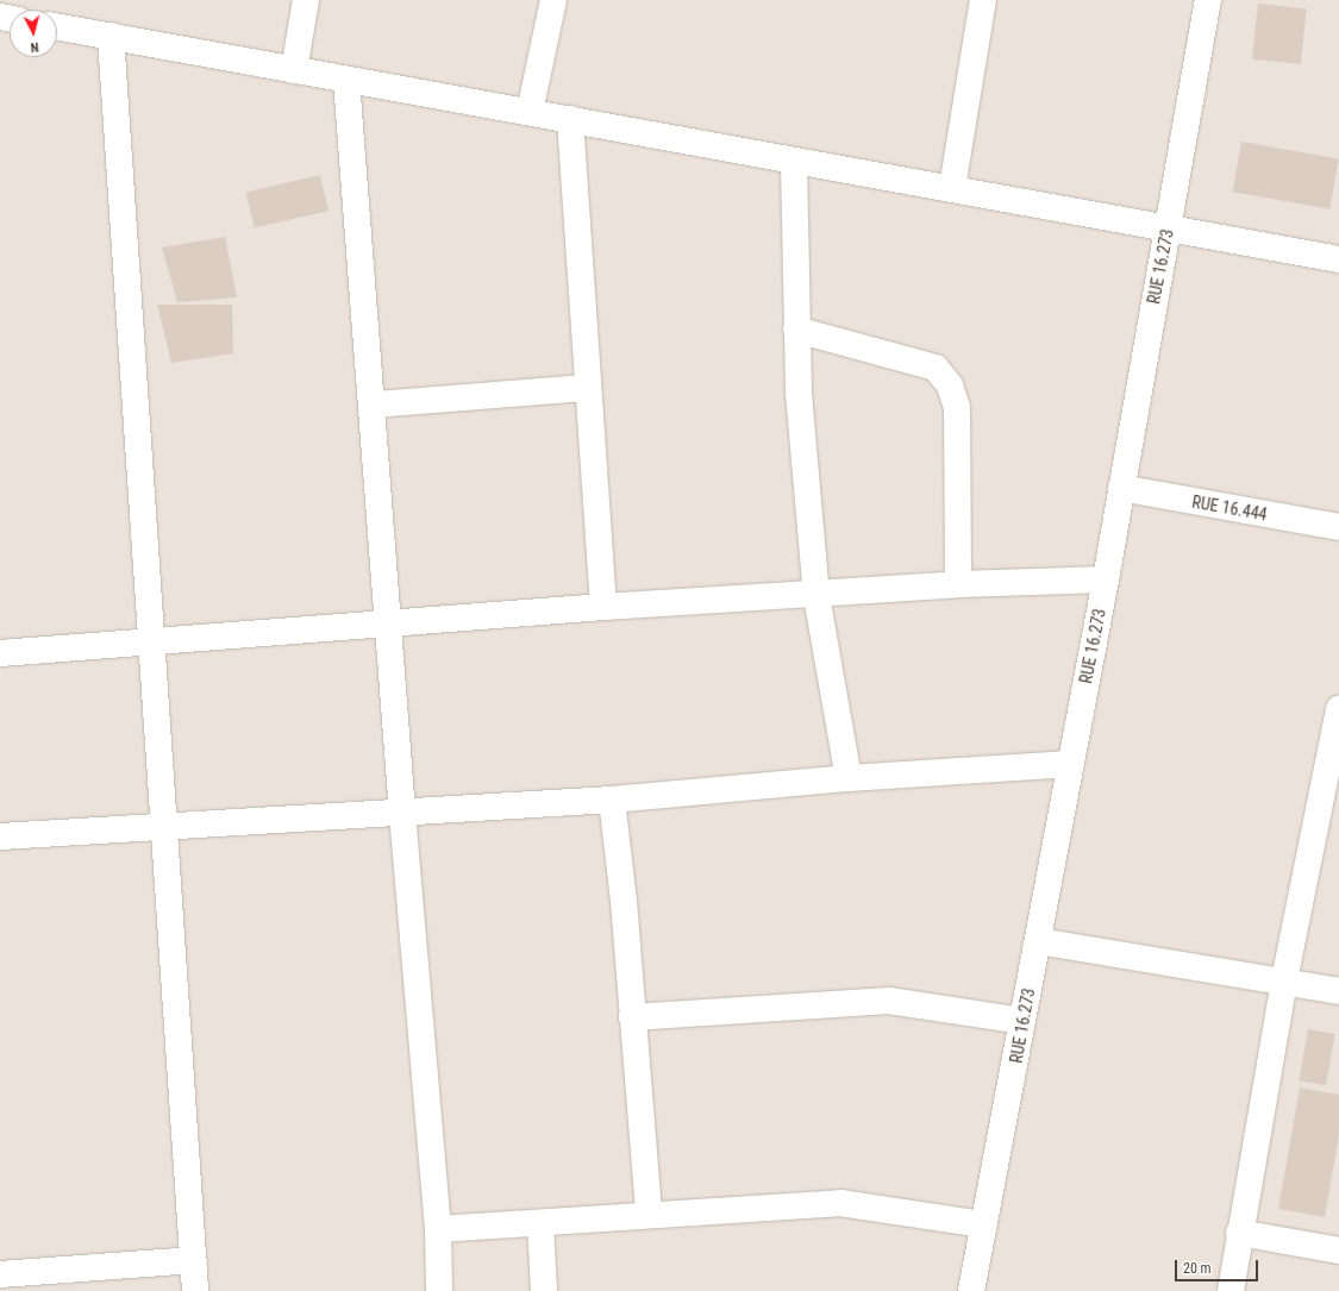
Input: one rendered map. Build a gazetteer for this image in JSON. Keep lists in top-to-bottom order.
{
  "streets": {
    "street": ["RUE 16.273", "RUE 16.444"]
  },
  "crossings": [
    ["RUE 16.273", "RUE 16.444"]
  ],
  "scale_bar": "20 m",
  "north": "bottom"
}
